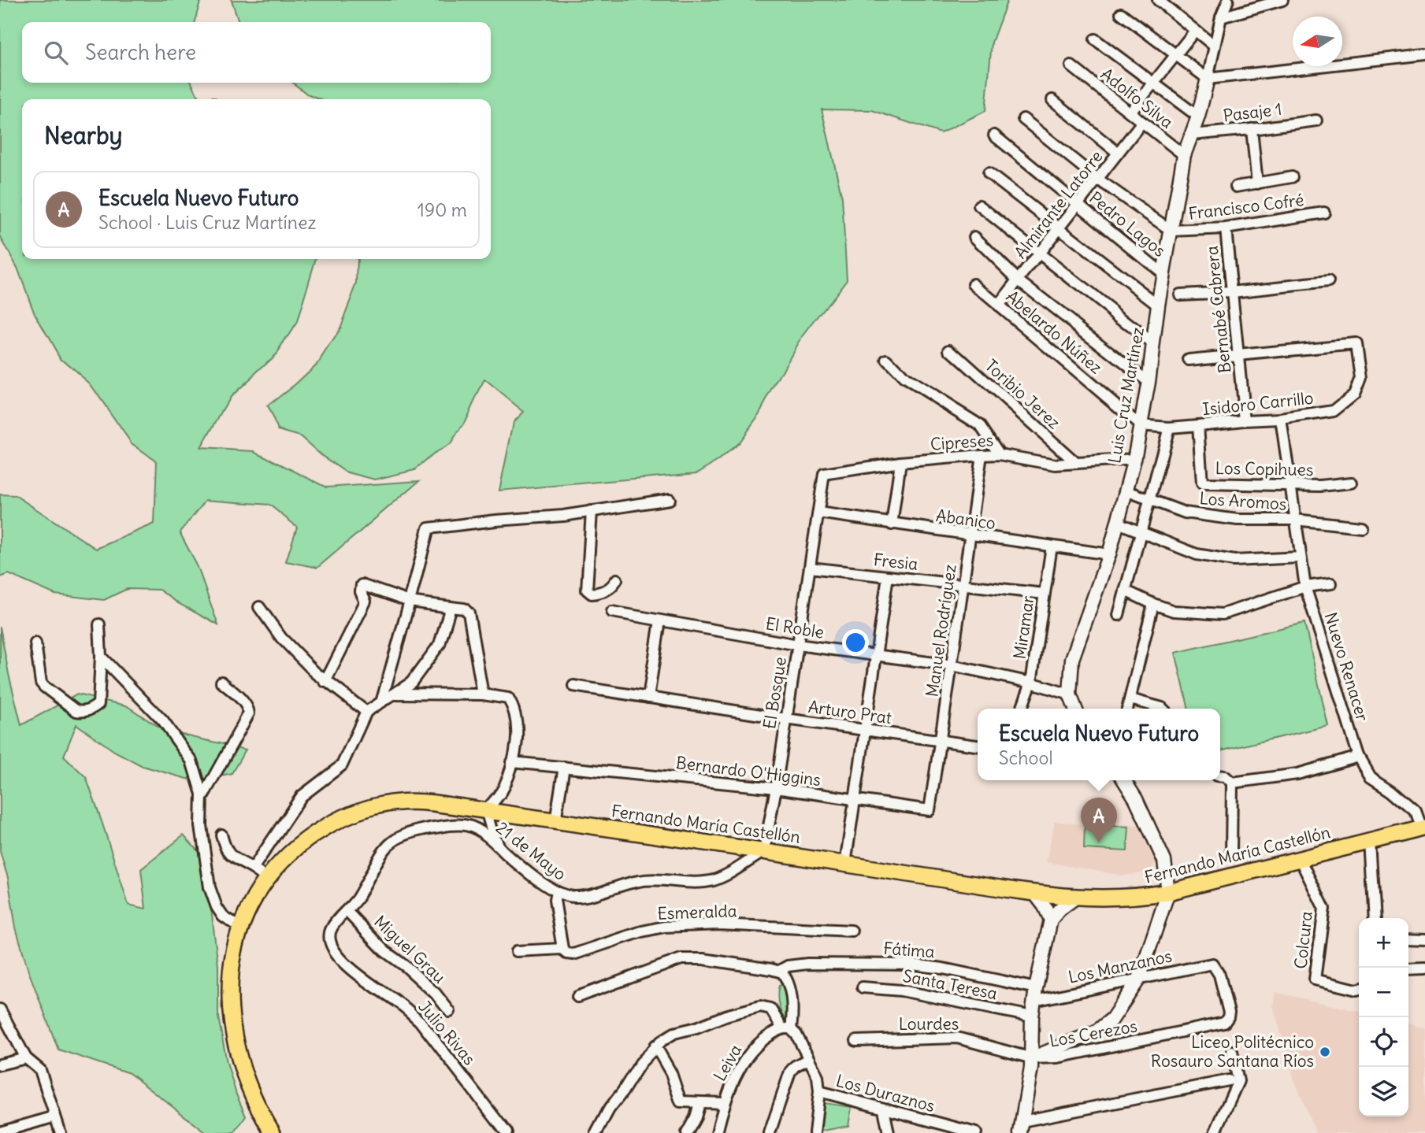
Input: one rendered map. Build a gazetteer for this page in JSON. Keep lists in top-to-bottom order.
{
  "streets": {
    "main road": ["Fernando María Castellón"],
    "street": [
      "Adolfo Silva",
      "Pasaje 1",
      "Almirante Latorre",
      "Francisco Cofré",
      "Pedro Lagos",
      "Bernabé Cabrera",
      "Abelardo Núñez",
      "Toribio Jerez",
      "Luis Cruz Martínez",
      "Isidoro Carrillo",
      "Cipreses",
      "Los Copihues",
      "Los Aromos",
      "Abanico",
      "Fresia",
      "Miramar",
      "El Roble",
      "Manuel Rodríguez",
      "Nuevo Renacer",
      "El Bosque",
      "Arturo Prat",
      "Bernardo O'Higgins",
      "21 de Mayo",
      "Esmeralda",
      "Colcura",
      "Miguel Grau",
      "Fátima",
      "Los Manzanos",
      "Santa Teresa",
      "Lourdes",
      "Julio Rivas",
      "Los Cerezos",
      "Leiva",
      "Los Duraznos"
    ]
  },
  "crossings": [
    ["Adolfo Silva", "Almirante Latorre"],
    ["Adolfo Silva", "Luis Cruz Martínez"],
    ["Pasaje 1", "Luis Cruz Martínez"],
    ["Almirante Latorre", "Pedro Lagos"],
    ["Almirante Latorre", "Abelardo Núñez"],
    ["Francisco Cofré", "Bernabé Cabrera"],
    ["Francisco Cofré", "Luis Cruz Martínez"],
    ["Pedro Lagos", "Luis Cruz Martínez"],
    ["Bernabé Cabrera", "Isidoro Carrillo"],
    ["Abelardo Núñez", "Luis Cruz Martínez"],
    ["Abelardo Núñez", "Isidoro Carrillo"],
    ["Toribio Jerez", "Cipreses"],
    ["Luis Cruz Martínez", "Isidoro Carrillo"],
    ["Luis Cruz Martínez", "Cipreses"],
    ["Luis Cruz Martínez", "Los Aromos"],
    ["Luis Cruz Martínez", "Abanico"],
    ["Luis Cruz Martínez", "El Roble"],
    ["Isidoro Carrillo", "Los Copihues"],
    ["Isidoro Carrillo", "Nuevo Renacer"],
    ["Cipreses", "Manuel Rodríguez"],
    ["Cipreses", "El Bosque"],
    ["Los Copihues", "Nuevo Renacer"],
    ["Los Aromos", "Nuevo Renacer"],
    ["Abanico", "Miramar"],
    ["Abanico", "Manuel Rodríguez"],
    ["Abanico", "El Bosque"],
    ["Fresia", "Miramar"],
    ["Fresia", "Manuel Rodríguez"],
    ["Fresia", "El Bosque"],
    ["Miramar", "El Roble"],
    ["El Roble", "Manuel Rodríguez"],
    ["El Roble", "El Bosque"],
    ["Manuel Rodríguez", "Arturo Prat"],
    ["Manuel Rodríguez", "Bernardo O'Higgins"],
    ["Nuevo Renacer", "Fernando María Castellón"],
    ["El Bosque", "Arturo Prat"],
    ["El Bosque", "Bernardo O'Higgins"],
    ["El Bosque", "Fernando María Castellón"],
    ["El Bosque", "21 de Mayo"],
    ["Fernando María Castellón", "21 de Mayo"],
    ["Fernando María Castellón", "Colcura"],
    ["21 de Mayo", "Miguel Grau"],
    ["21 de Mayo", "Julio Rivas"],
    ["Fátima", "Los Manzanos"],
    ["Los Manzanos", "Los Cerezos"],
    ["Lourdes", "Los Cerezos"],
    ["Leiva", "Los Duraznos"]
  ],
  "places": ["Liceo Politécnico Rosauro Santana Ríos"],
  "north": "left",
  "page": {
    "search": "Search here",
    "heading": "Nearby",
    "list": [
      {
        "mark": "A",
        "name": "Escuela Nuevo Futuro",
        "note": "School · Luis Cruz Martínez",
        "value": "190 m"
      }
    ],
    "popup": ["Escuela Nuevo Futuro", "School"],
    "pins": "A",
    "map_buttons": ["+", "−"]
  }
}
